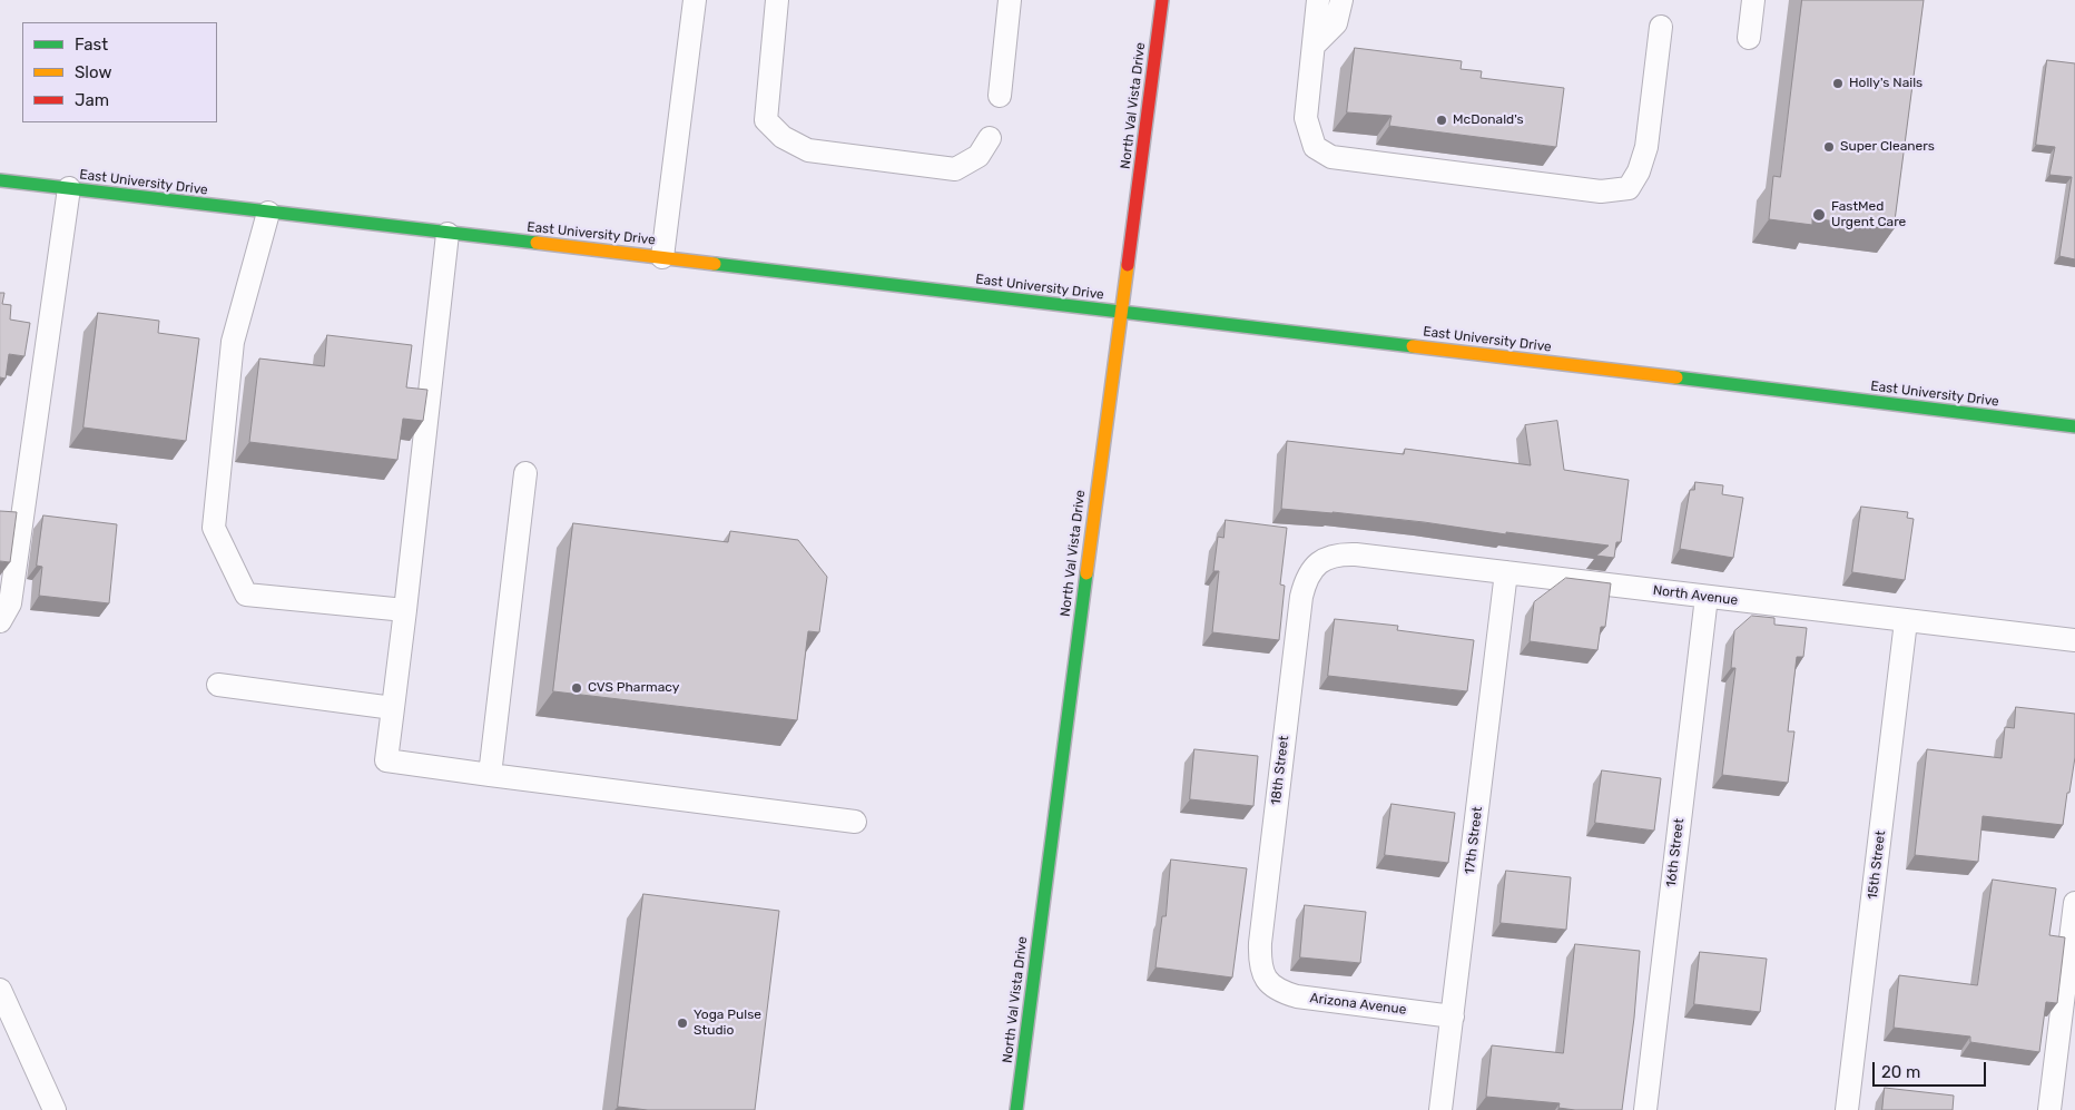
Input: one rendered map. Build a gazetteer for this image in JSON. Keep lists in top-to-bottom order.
{
  "streets": {
    "main road": ["North Val Vista Drive", "East University Drive"],
    "lane": [
      "North Avenue",
      "18th Street",
      "17th Street",
      "16th Street",
      "15th Street",
      "Arizona Avenue"
    ]
  },
  "crossings": [
    ["North Val Vista Drive", "East University Drive"],
    ["North Avenue", "18th Street"],
    ["North Avenue", "17th Street"],
    ["North Avenue", "16th Street"],
    ["North Avenue", "15th Street"],
    ["18th Street", "Arizona Avenue"],
    ["17th Street", "Arizona Avenue"]
  ],
  "places": [
    "Holly's Nails",
    "McDonald's",
    "Super Cleaners",
    "FastMed Urgent Care",
    "CVS Pharmacy",
    "Yoga Pulse Studio"
  ],
  "legend": ["Fast", "Slow", "Jam"],
  "scale_bar": "20 m"
}
